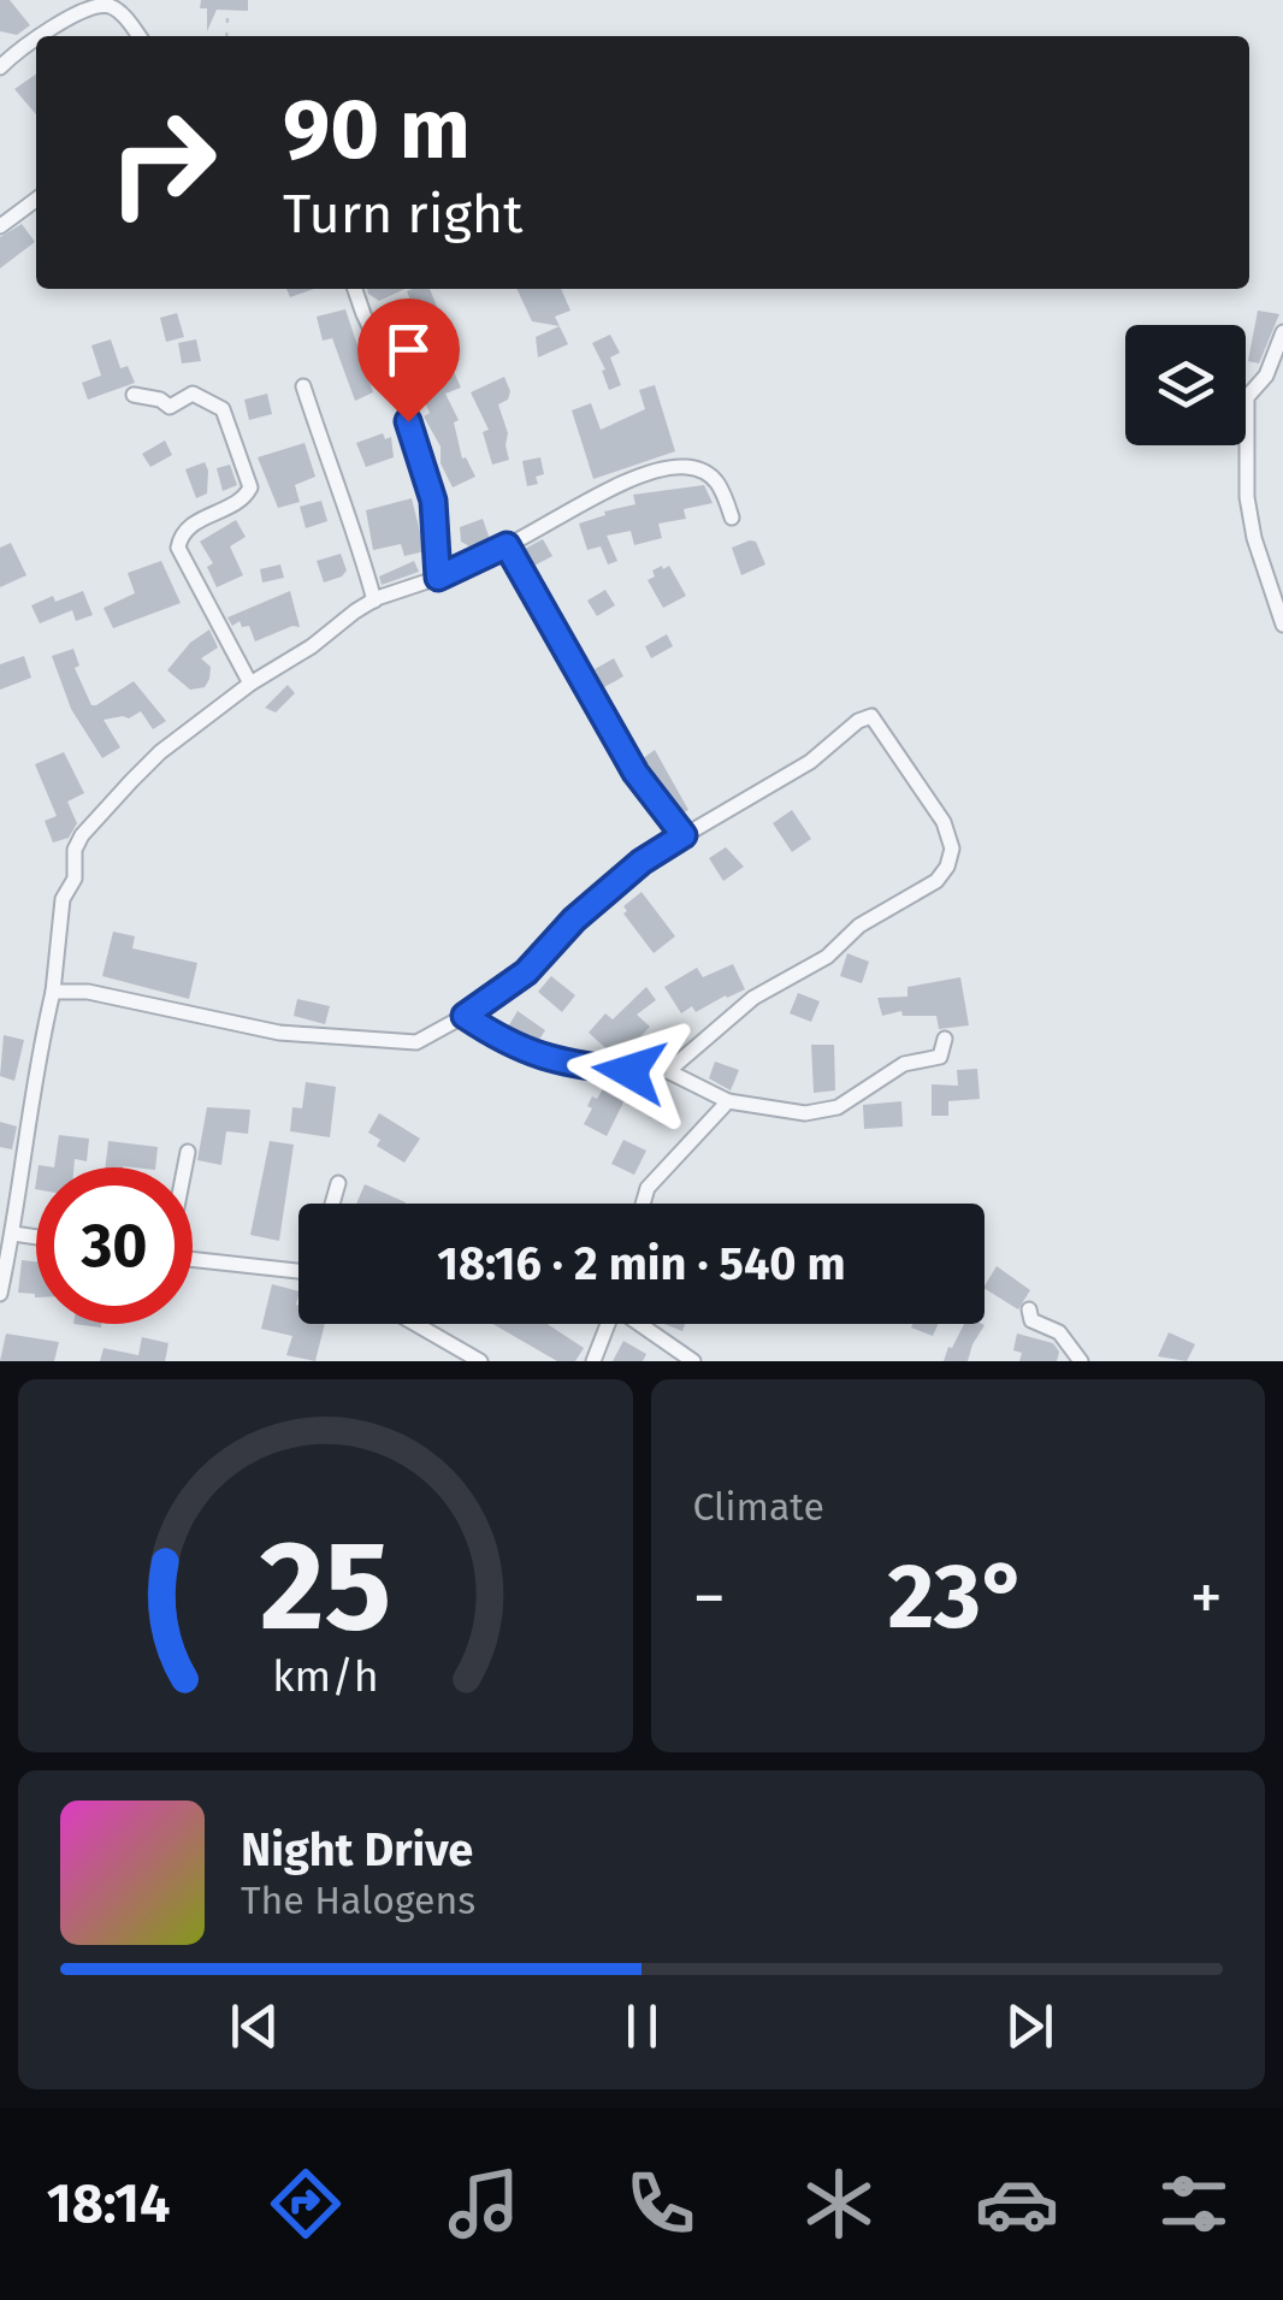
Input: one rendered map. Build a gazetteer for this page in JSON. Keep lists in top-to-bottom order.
{
  "page": {
    "turn": ["90 m", "Turn right"],
    "limit": "30",
    "trip": "18:16 · 2 min · 540 m",
    "tile": "Climate",
    "heat": ["−", "23°", "+"],
    "song": ["Night Drive", "The Halogens"],
    "tabs": "18:14",
    "gauge": ["25", "km/h"]
  }
}
